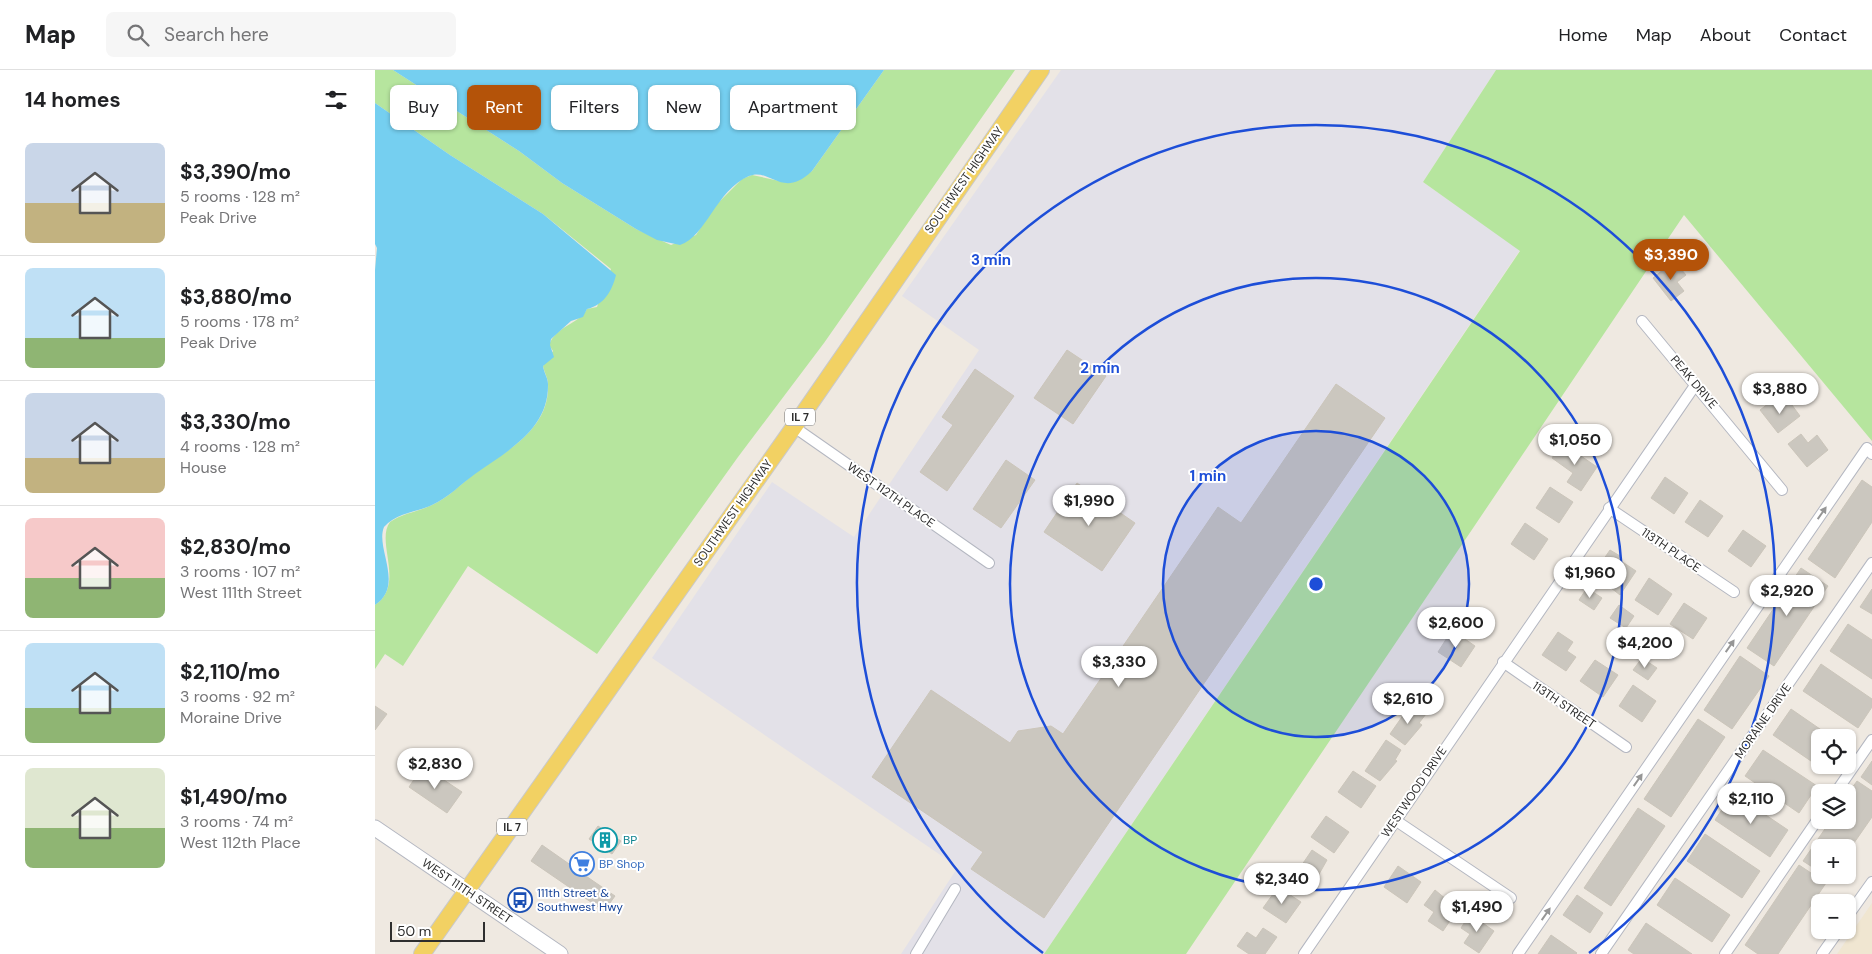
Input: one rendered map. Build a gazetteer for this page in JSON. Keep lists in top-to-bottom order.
{
  "streets": {
    "main road": ["SOUTHWEST HIGHWAY", "IL 7", "WEST 111TH STREET"],
    "street": [
      "PEAK DRIVE",
      "WEST 112TH PLACE",
      "113TH PLACE",
      "113TH STREET",
      "MORAINE DRIVE",
      "WESTWOOD DRIVE"
    ]
  },
  "crossings": [
    ["SOUTHWEST HIGHWAY", "WEST 112TH PLACE"],
    ["SOUTHWEST HIGHWAY", "WEST 111TH STREET"],
    ["PEAK DRIVE", "WESTWOOD DRIVE"],
    ["113TH PLACE", "WESTWOOD DRIVE"],
    ["113TH STREET", "WESTWOOD DRIVE"]
  ],
  "places": {
    "building": ["BP"],
    "supermarket": ["BP Shop"],
    "bus stop": ["111th Street & Southwest Hwy"]
  },
  "scale_bar": "50 m",
  "page": {
    "header": "Map",
    "search": "Search here",
    "nav": [
      "Home",
      "Map",
      "About",
      "Contact"
    ],
    "heading": "14 homes",
    "chip": [
      "Buy",
      "Rent",
      "Filters",
      "New",
      "Apartment"
    ],
    "list": [
      {
        "name": "$3,390/mo",
        "note": "5 rooms · 128 m² · Peak Drive"
      },
      {
        "name": "$3,880/mo",
        "note": "5 rooms · 178 m² · Peak Drive"
      },
      {
        "name": "$3,330/mo",
        "note": "4 rooms · 128 m² · House"
      },
      {
        "name": "$2,830/mo",
        "note": "3 rooms · 107 m² · West 111th Street"
      },
      {
        "name": "$2,110/mo",
        "note": "3 rooms · 92 m² · Moraine Drive"
      },
      {
        "name": "$1,490/mo",
        "note": "3 rooms · 74 m² · West 112th Place"
      }
    ],
    "price": [
      "$3,390",
      "$3,880",
      "$1,050",
      "$1,990",
      "$1,960",
      "$2,920",
      "$2,600",
      "$4,200",
      "$3,330",
      "$2,610",
      "$2,830",
      "$2,110",
      "$2,340",
      "$1,490"
    ],
    "map_buttons": ["+", "−"],
    "scale": "50 m"
  },
  "rings": ["3 min", "2 min", "1 min"]
}
